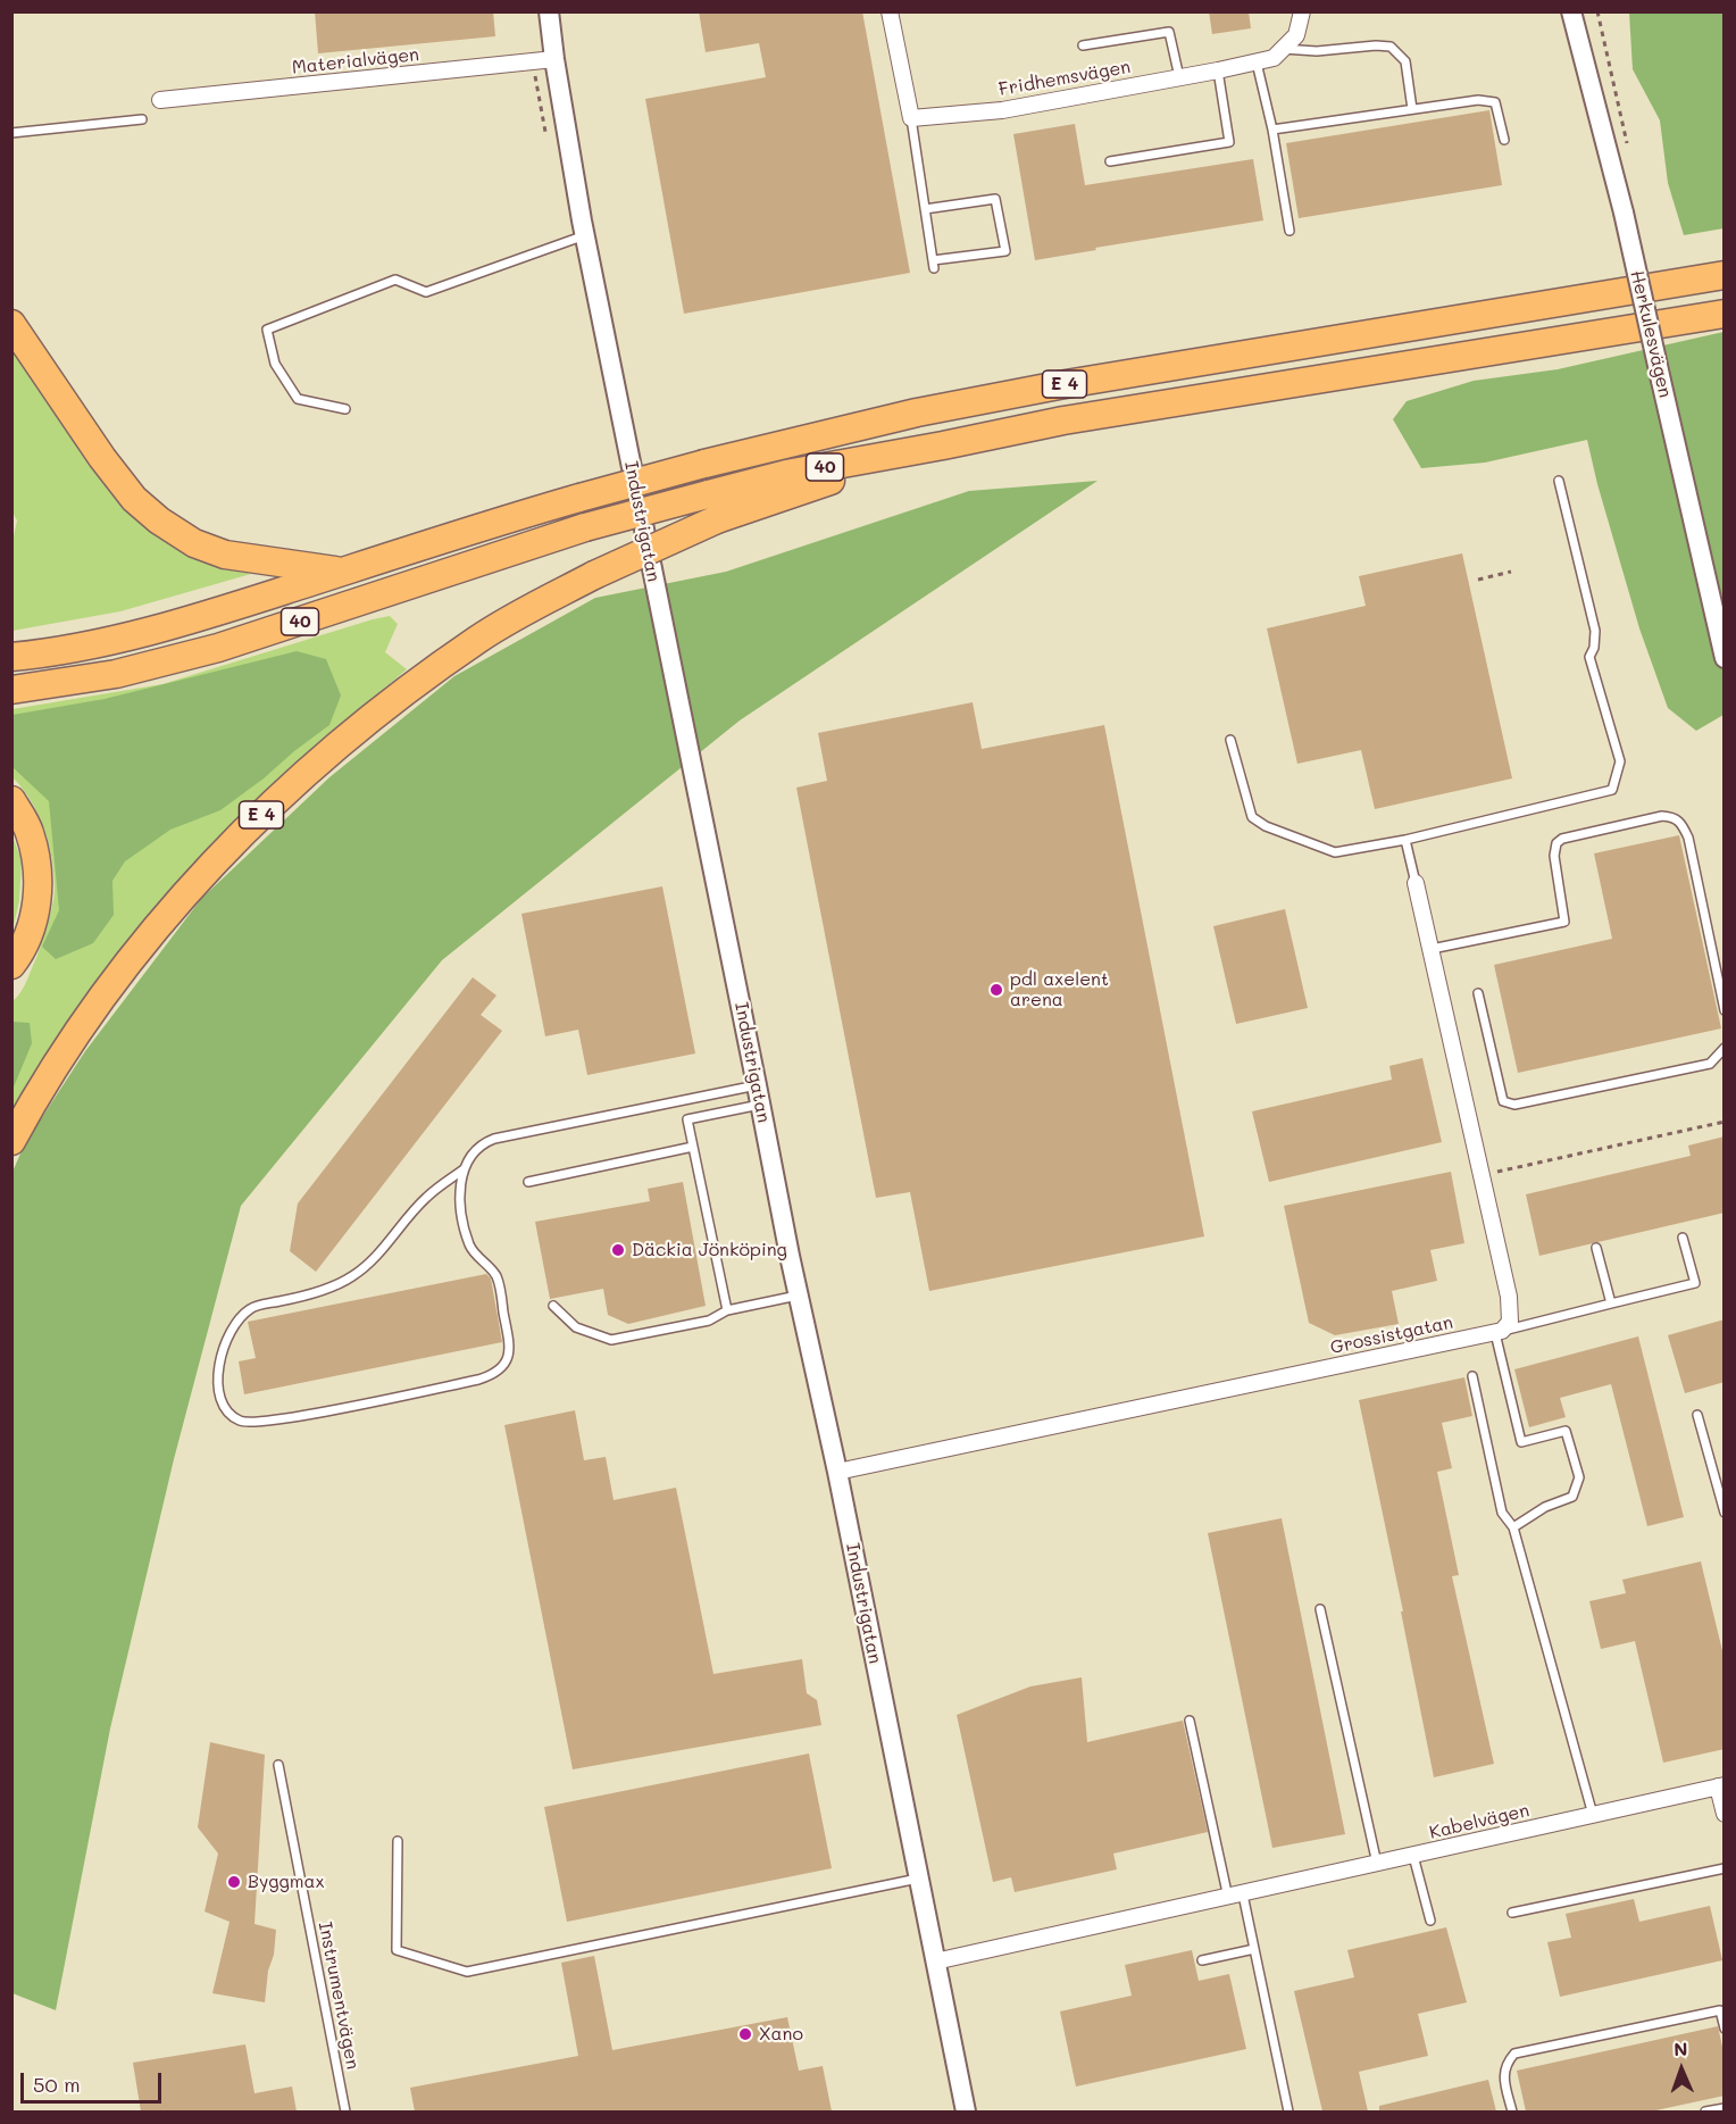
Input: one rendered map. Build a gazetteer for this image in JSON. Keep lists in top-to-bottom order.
{
  "streets": {
    "highway": ["E 4", "40"],
    "street": [
      "Materialvägen",
      "Fridhemsvägen",
      "Herkulesvägen",
      "Industrigatan",
      "Grossistgatan",
      "Kabelvägen"
    ],
    "lane": ["Instrumentvägen"]
  },
  "crossings": [
    ["Materialvägen", "Industrigatan"],
    ["E 4", "40"],
    ["Industrigatan", "Grossistgatan"],
    ["Industrigatan", "Kabelvägen"]
  ],
  "places": [
    "pdl axelent arena",
    "Däckia Jönköping",
    "Byggmax",
    "Xano"
  ],
  "scale_bar": "50 m",
  "north": "top"
}
